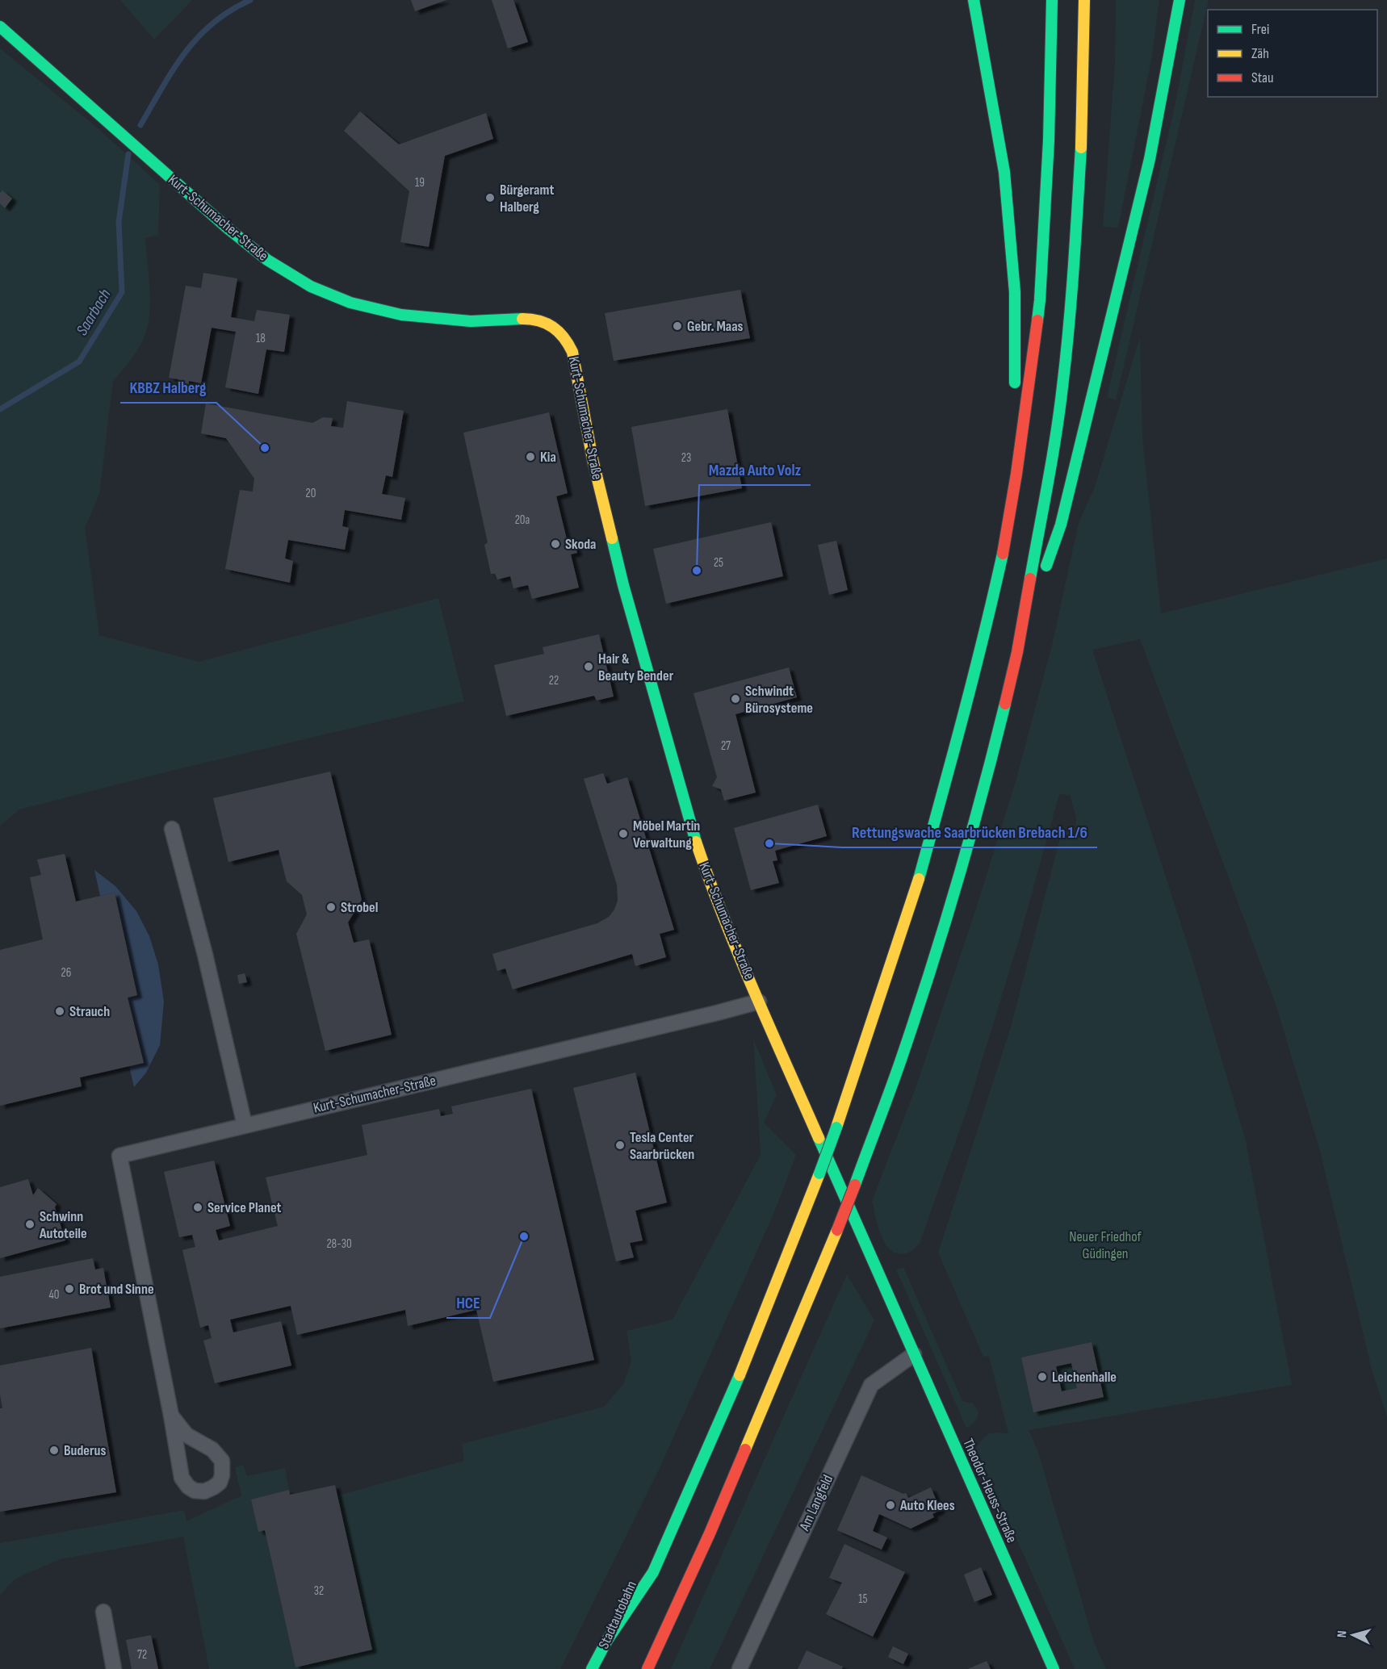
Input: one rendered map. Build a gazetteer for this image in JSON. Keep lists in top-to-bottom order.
{
  "streets": {
    "main road": ["Kurt-Schumacher-Straße", "Theodor-Heuss-Straße", "Stadtautobahn"],
    "street": ["Am Langfeld"]
  },
  "crossings": [
    ["Kurt-Schumacher-Straße", "Theodor-Heuss-Straße"],
    ["Theodor-Heuss-Straße", "Am Langfeld"]
  ],
  "water": ["Saarbach"],
  "parks": ["Neuer Friedhof Güdingen"],
  "places": [
    "Bürgeramt Halberg",
    "Gebr. Maas",
    "KBBZ Halberg",
    "Kia",
    "Skoda",
    "Mazda Auto Volz",
    "Hair & Beauty Bender",
    "Schwindt Bürosysteme",
    "Möbel Martin Verwaltung",
    "Rettungswache Saarbrücken Brebach 1/6",
    "Strobel",
    "Strauch",
    "Tesla Center Saarbrücken",
    "Service Planet",
    "Schwinn Autoteile",
    "HCE",
    "Brot und Sinne",
    "Leichenhalle",
    "Buderus",
    "Auto Klees"
  ],
  "house_numbers": [
    "19",
    "18",
    "23",
    "20",
    "20a",
    "25",
    "22",
    "27",
    "26",
    "28-30",
    "40",
    "32",
    "15",
    "72"
  ],
  "legend": ["Frei", "Zäh", "Stau"],
  "north": "left"
}
